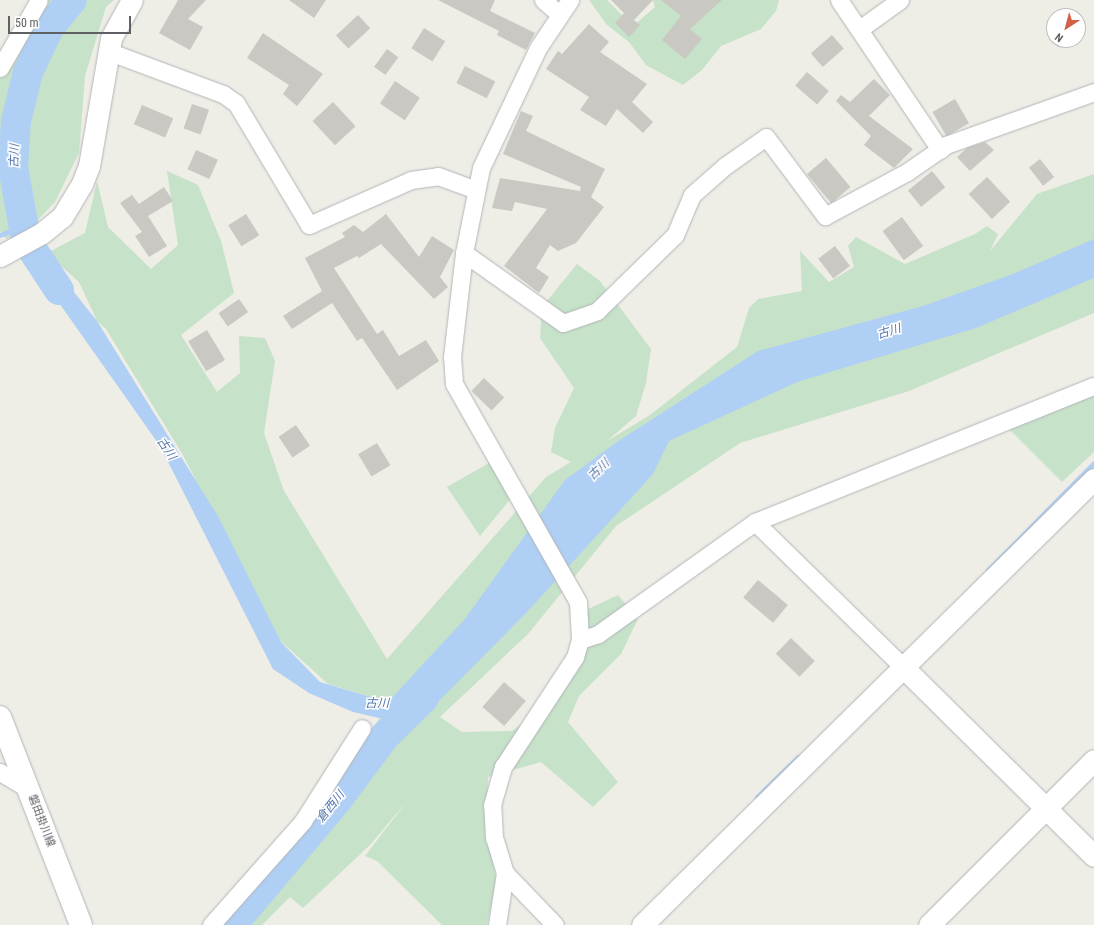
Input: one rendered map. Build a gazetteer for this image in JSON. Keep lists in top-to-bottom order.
{
  "streets": {
    "main road": ["磐田掛川線"]
  },
  "water": ["古川", "倉西川"],
  "scale_bar": "50 m",
  "north": "bottom left"
}
